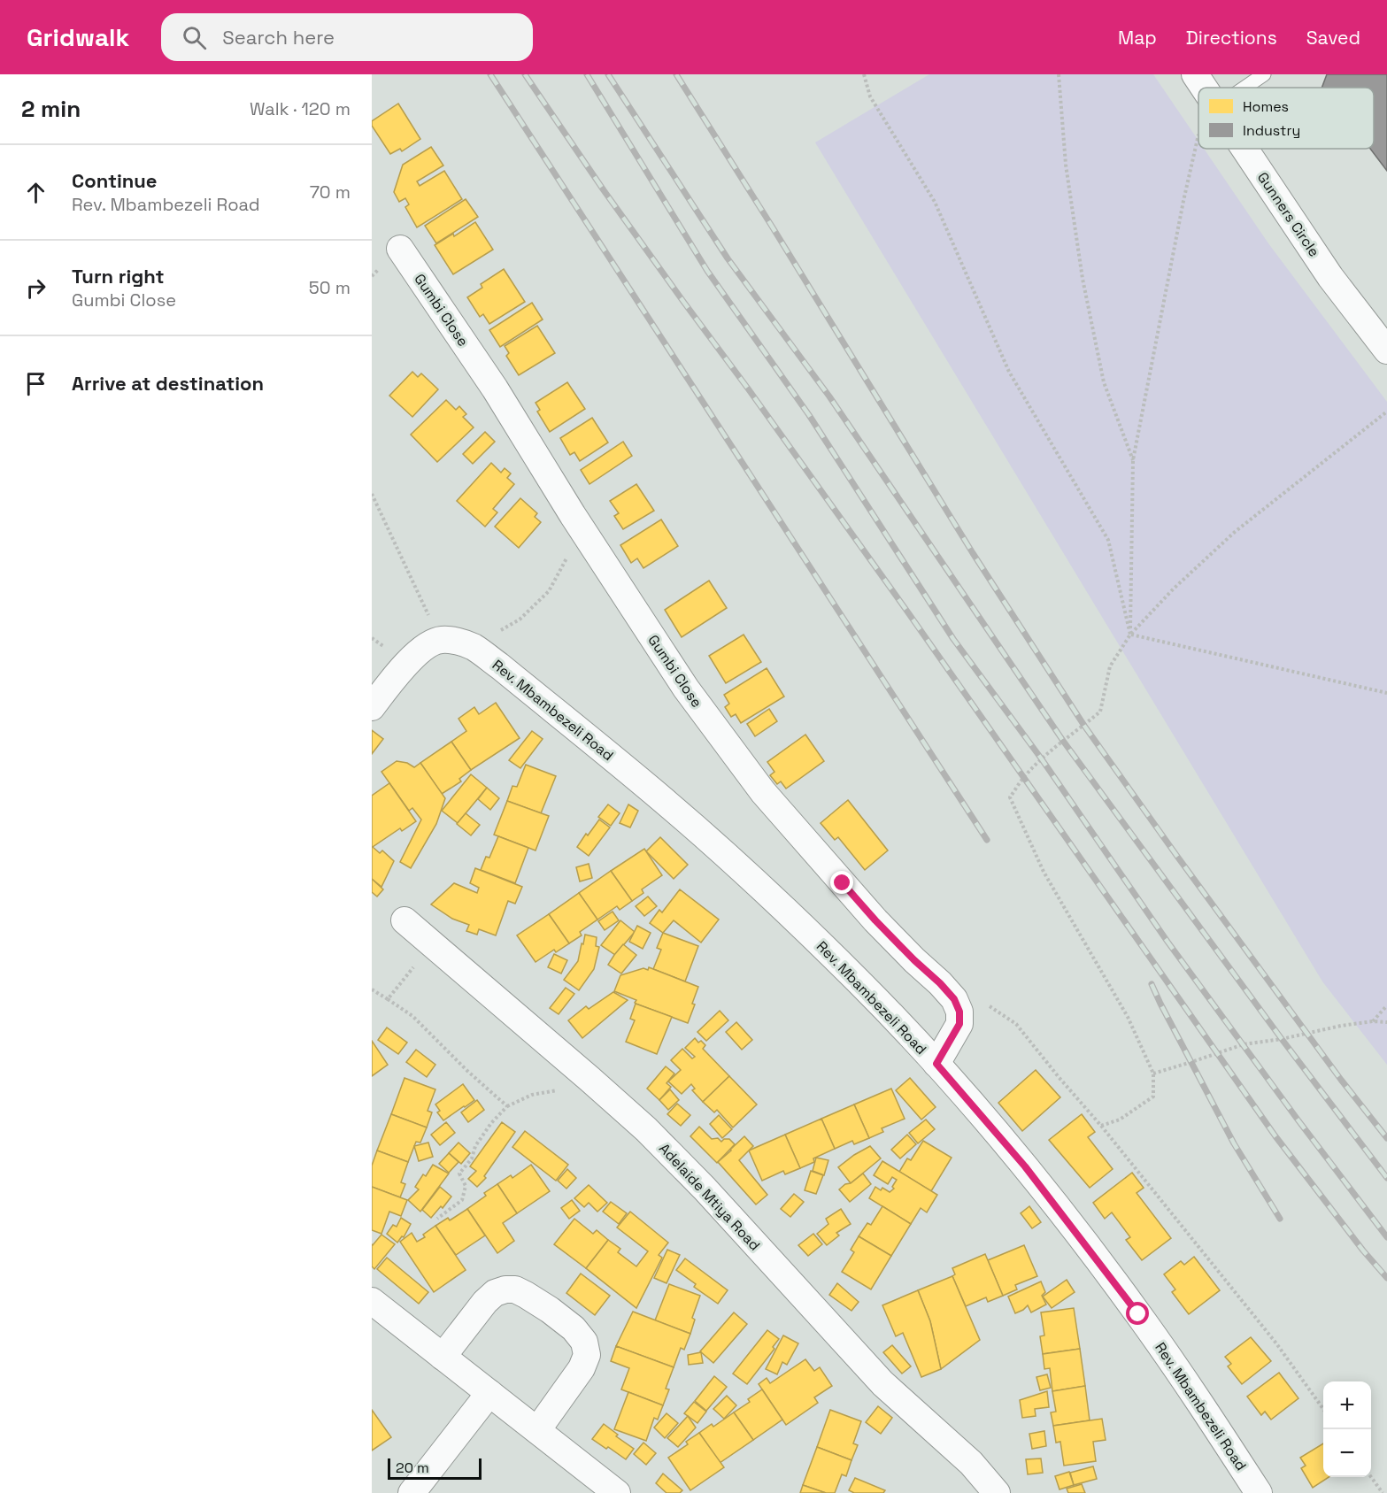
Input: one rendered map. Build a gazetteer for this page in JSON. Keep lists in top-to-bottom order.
{
  "streets": {
    "street": [
      "Gunners Circle",
      "Gumbi Close",
      "Rev. Mbambezeli Road",
      "Adelaide Mtiya Road"
    ]
  },
  "legend": ["Homes", "Industry"],
  "scale_bar": "20 m",
  "page": {
    "header": "Gridwalk",
    "search": "Search here",
    "nav": ["Map", "Directions", "Saved"],
    "heading": ["2 min", "Walk · 120 m"],
    "list": [
      ["Continue", "Rev. Mbambezeli Road", "70 m"],
      ["Turn right", "Gumbi Close", "50 m"],
      "Arrive at destination"
    ],
    "map_buttons": ["+", "−"],
    "scale": "20 m"
  }
}
